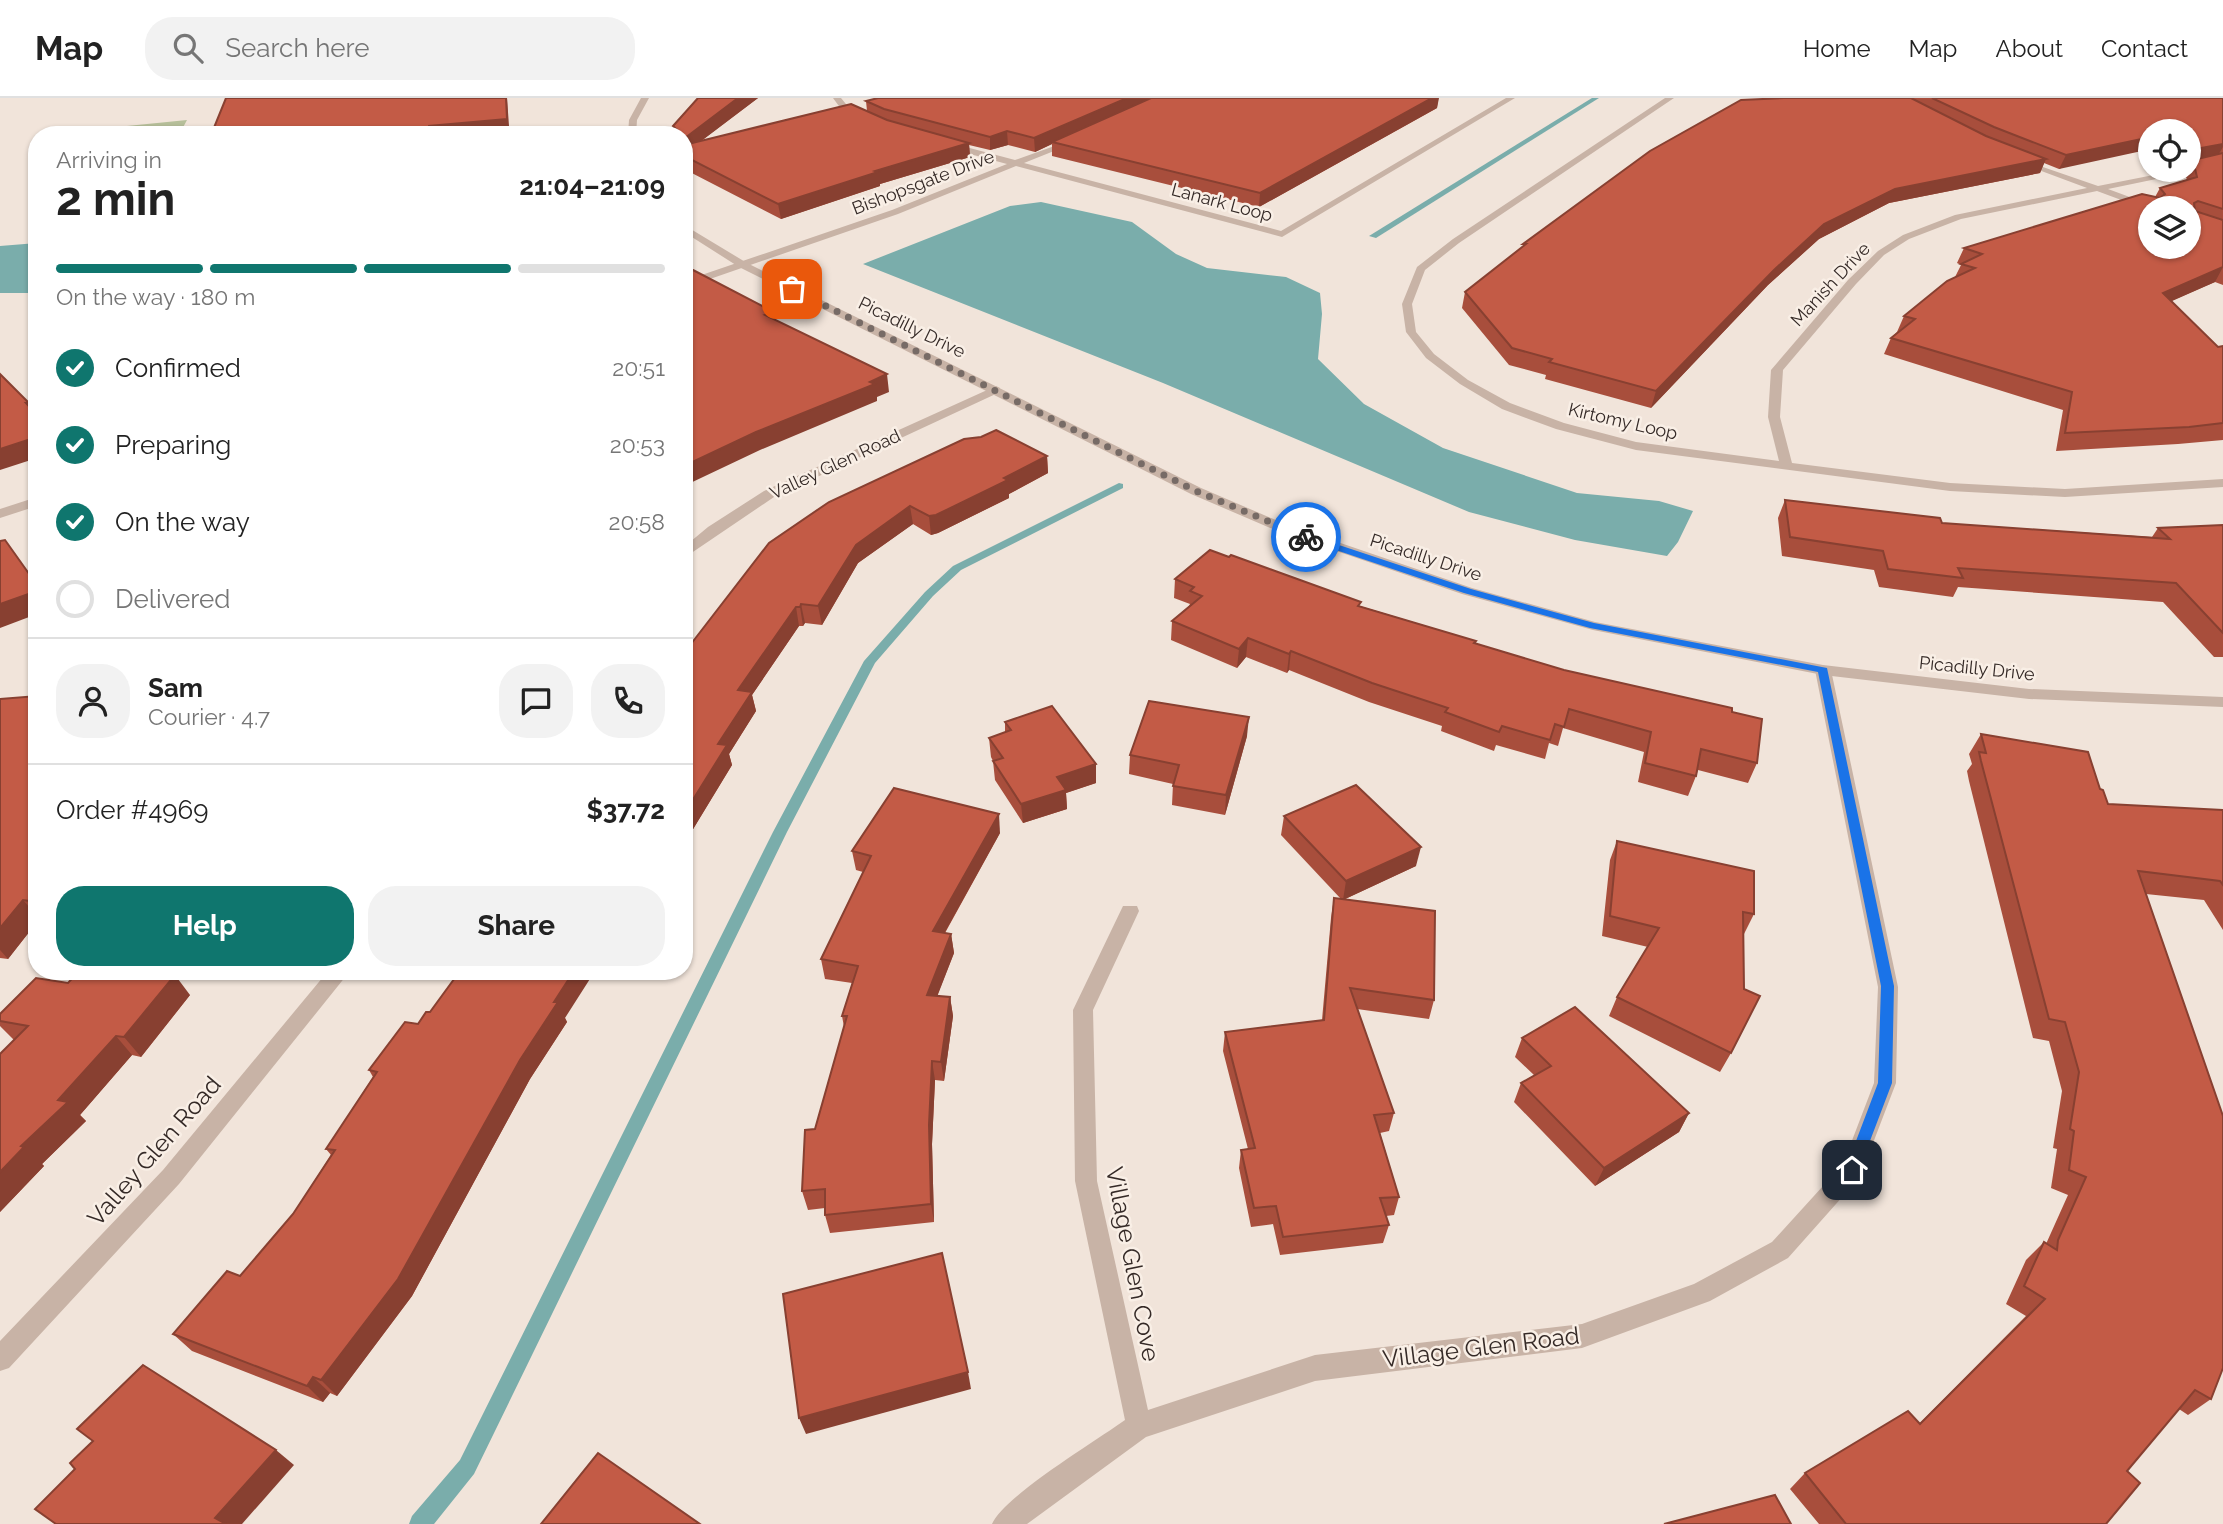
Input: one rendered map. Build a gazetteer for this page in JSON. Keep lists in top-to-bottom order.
{
  "streets": {
    "street": [
      "Bishopsgate Drive",
      "Lanark Loop",
      "Manish Drive",
      "Picadilly Drive",
      "Kirtomy Loop",
      "Valley Glen Road",
      "Village Glen Cove",
      "Village Glen Road"
    ]
  },
  "crossings": [
    ["Bishopsgate Drive", "Lanark Loop"],
    ["Bishopsgate Drive", "Picadilly Drive"],
    ["Manish Drive", "Kirtomy Loop"],
    ["Picadilly Drive", "Valley Glen Road"],
    ["Picadilly Drive", "Village Glen Road"],
    ["Village Glen Cove", "Village Glen Road"]
  ],
  "page": {
    "header": "Map",
    "search": "Search here",
    "nav": [
      "Home",
      "Map",
      "About",
      "Contact"
    ],
    "heading": ["2 min", "Arriving in", "21:04–21:09"],
    "panel": [
      "Sam",
      "Courier · 4.7",
      "Order #4969",
      "$37.72"
    ],
    "bar": "On the way · 180 m",
    "list": [
      ["Confirmed", "20:51"],
      ["Preparing", "20:53"],
      ["On the way", "20:58"],
      "Delivered"
    ],
    "buttons": ["Help", "Share"]
  }
}
